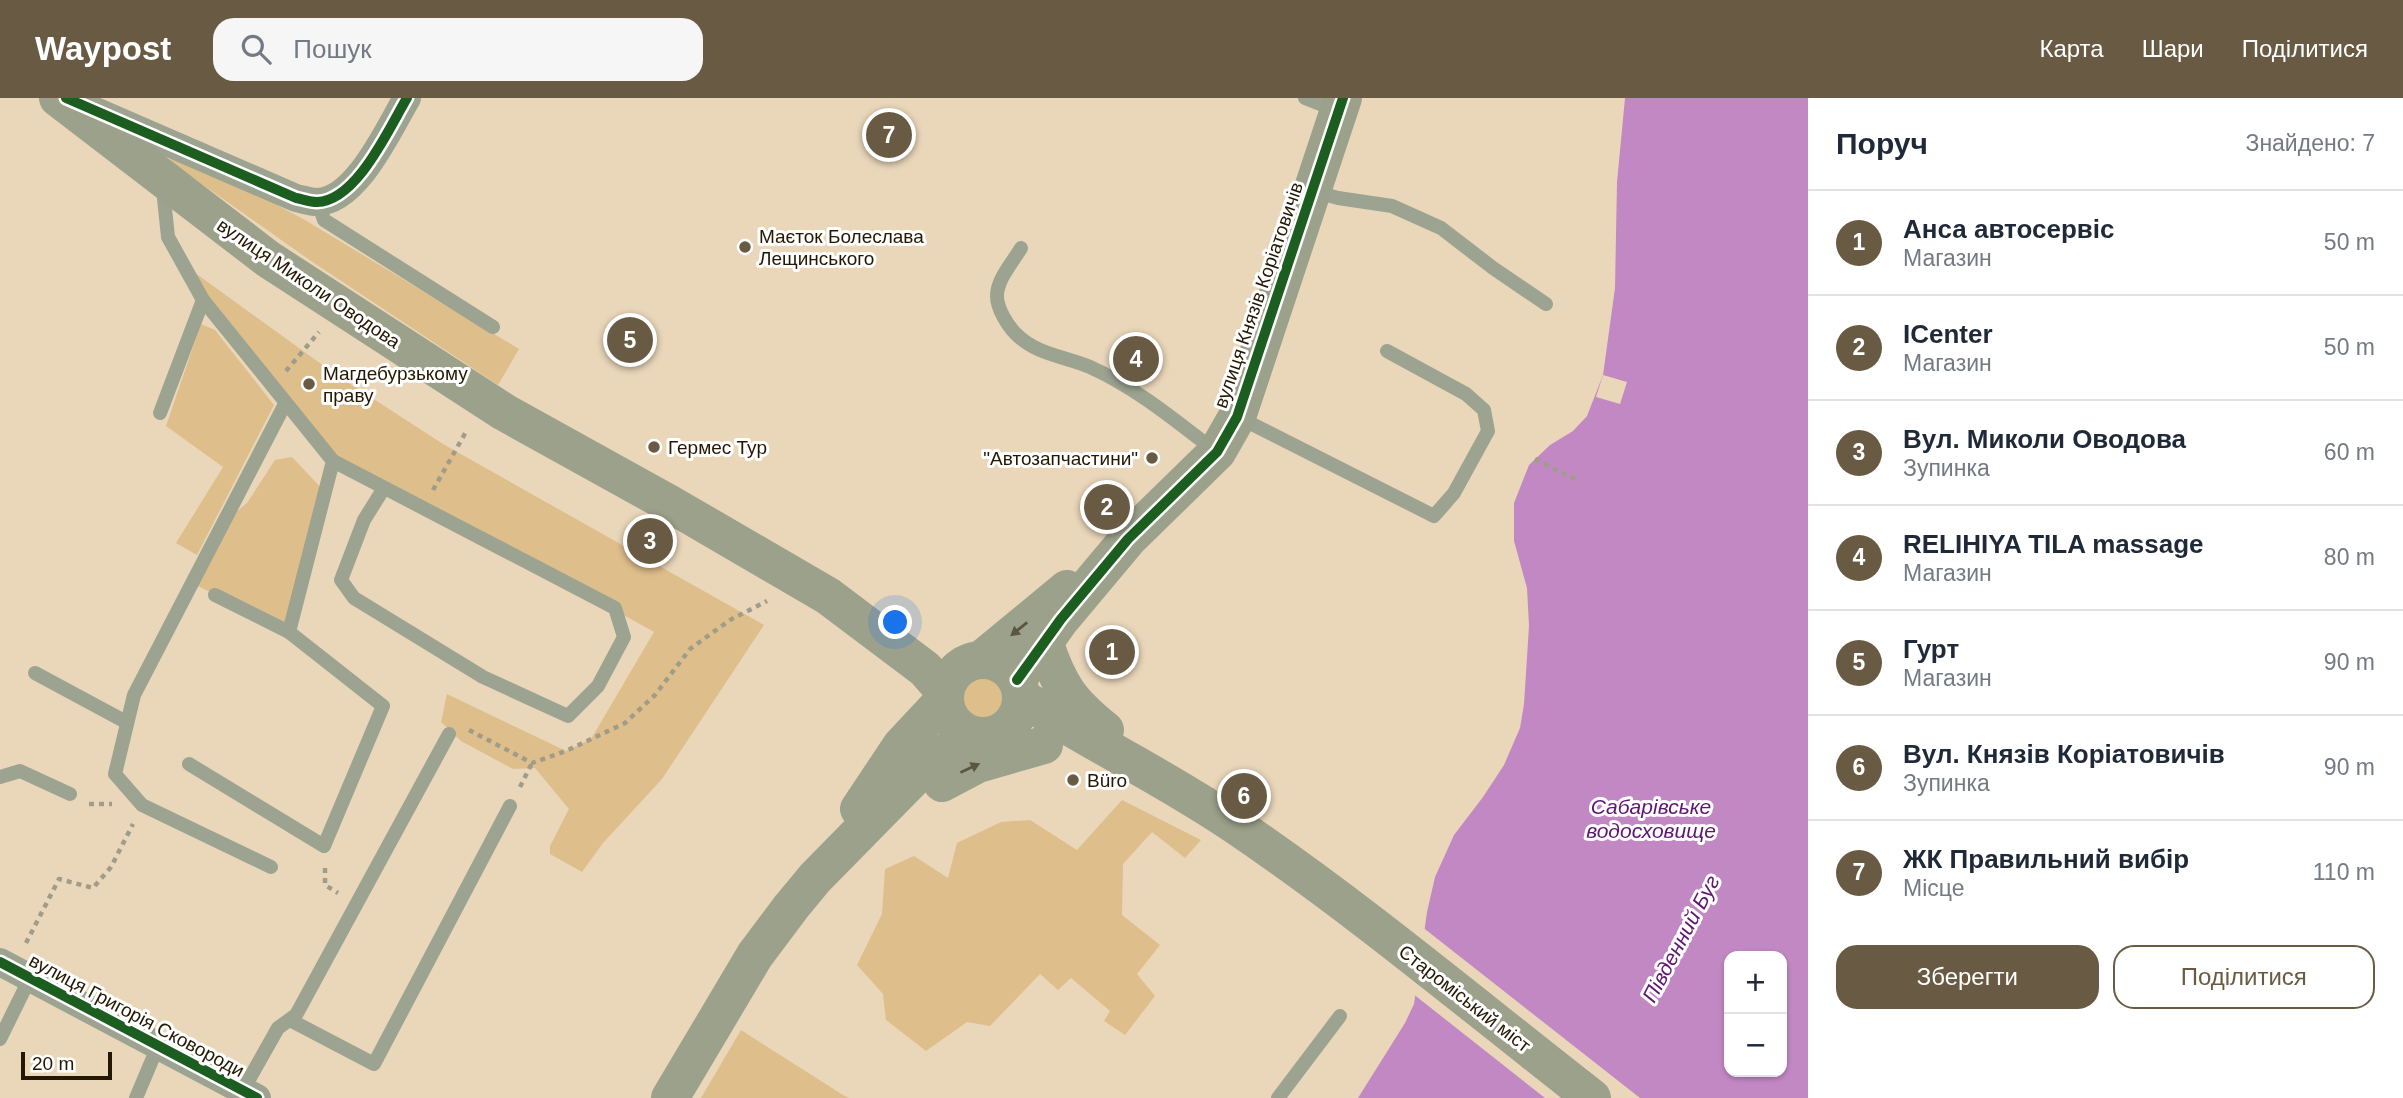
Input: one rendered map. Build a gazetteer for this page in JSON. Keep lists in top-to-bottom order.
{
  "streets": {
    "main road": ["вулиця Миколи Оводова", "вулиця Князів Коріатовичів", "Староміський міст"],
    "street": ["вулиця Григорія Сковороди"]
  },
  "crossings": [
    ["вулиця Миколи Оводова", "вулиця Князів Коріатовичів"]
  ],
  "water": ["Сабарівське водосховище", "Південний Буг"],
  "places": [
    "Маєток Болеслава Лещинського",
    "Магдебурзькому праву",
    "Гермес Тур",
    "\"Автозапчастини\"",
    "Büro"
  ],
  "scale_bar": "20 m",
  "page": {
    "header": "Waypost",
    "search": "Пошук",
    "nav": ["Карта", "Шари", "Поділитися"],
    "heading": ["Поруч", "Знайдено: 7"],
    "pins": [
      "7",
      "5",
      "4",
      "2",
      "3",
      "1",
      "6"
    ],
    "list": [
      {
        "mark": "1",
        "name": "Анса автосервіс",
        "note": "Магазин",
        "value": "50 m"
      },
      {
        "mark": "2",
        "name": "ICenter",
        "note": "Магазин",
        "value": "50 m"
      },
      {
        "mark": "3",
        "name": "Вул. Миколи Оводова",
        "note": "Зупинка",
        "value": "60 m"
      },
      {
        "mark": "4",
        "name": "RELIHIYA TILA massage",
        "note": "Магазин",
        "value": "80 m"
      },
      {
        "mark": "5",
        "name": "Гурт",
        "note": "Магазин",
        "value": "90 m"
      },
      {
        "mark": "6",
        "name": "Вул. Князів Коріатовичів",
        "note": "Зупинка",
        "value": "90 m"
      },
      {
        "mark": "7",
        "name": "ЖК Правильний вибір",
        "note": "Місце",
        "value": "110 m"
      }
    ],
    "buttons": ["Зберегти", "Поділитися"],
    "map_buttons": ["+", "−"],
    "scale": "20 m"
  }
}
